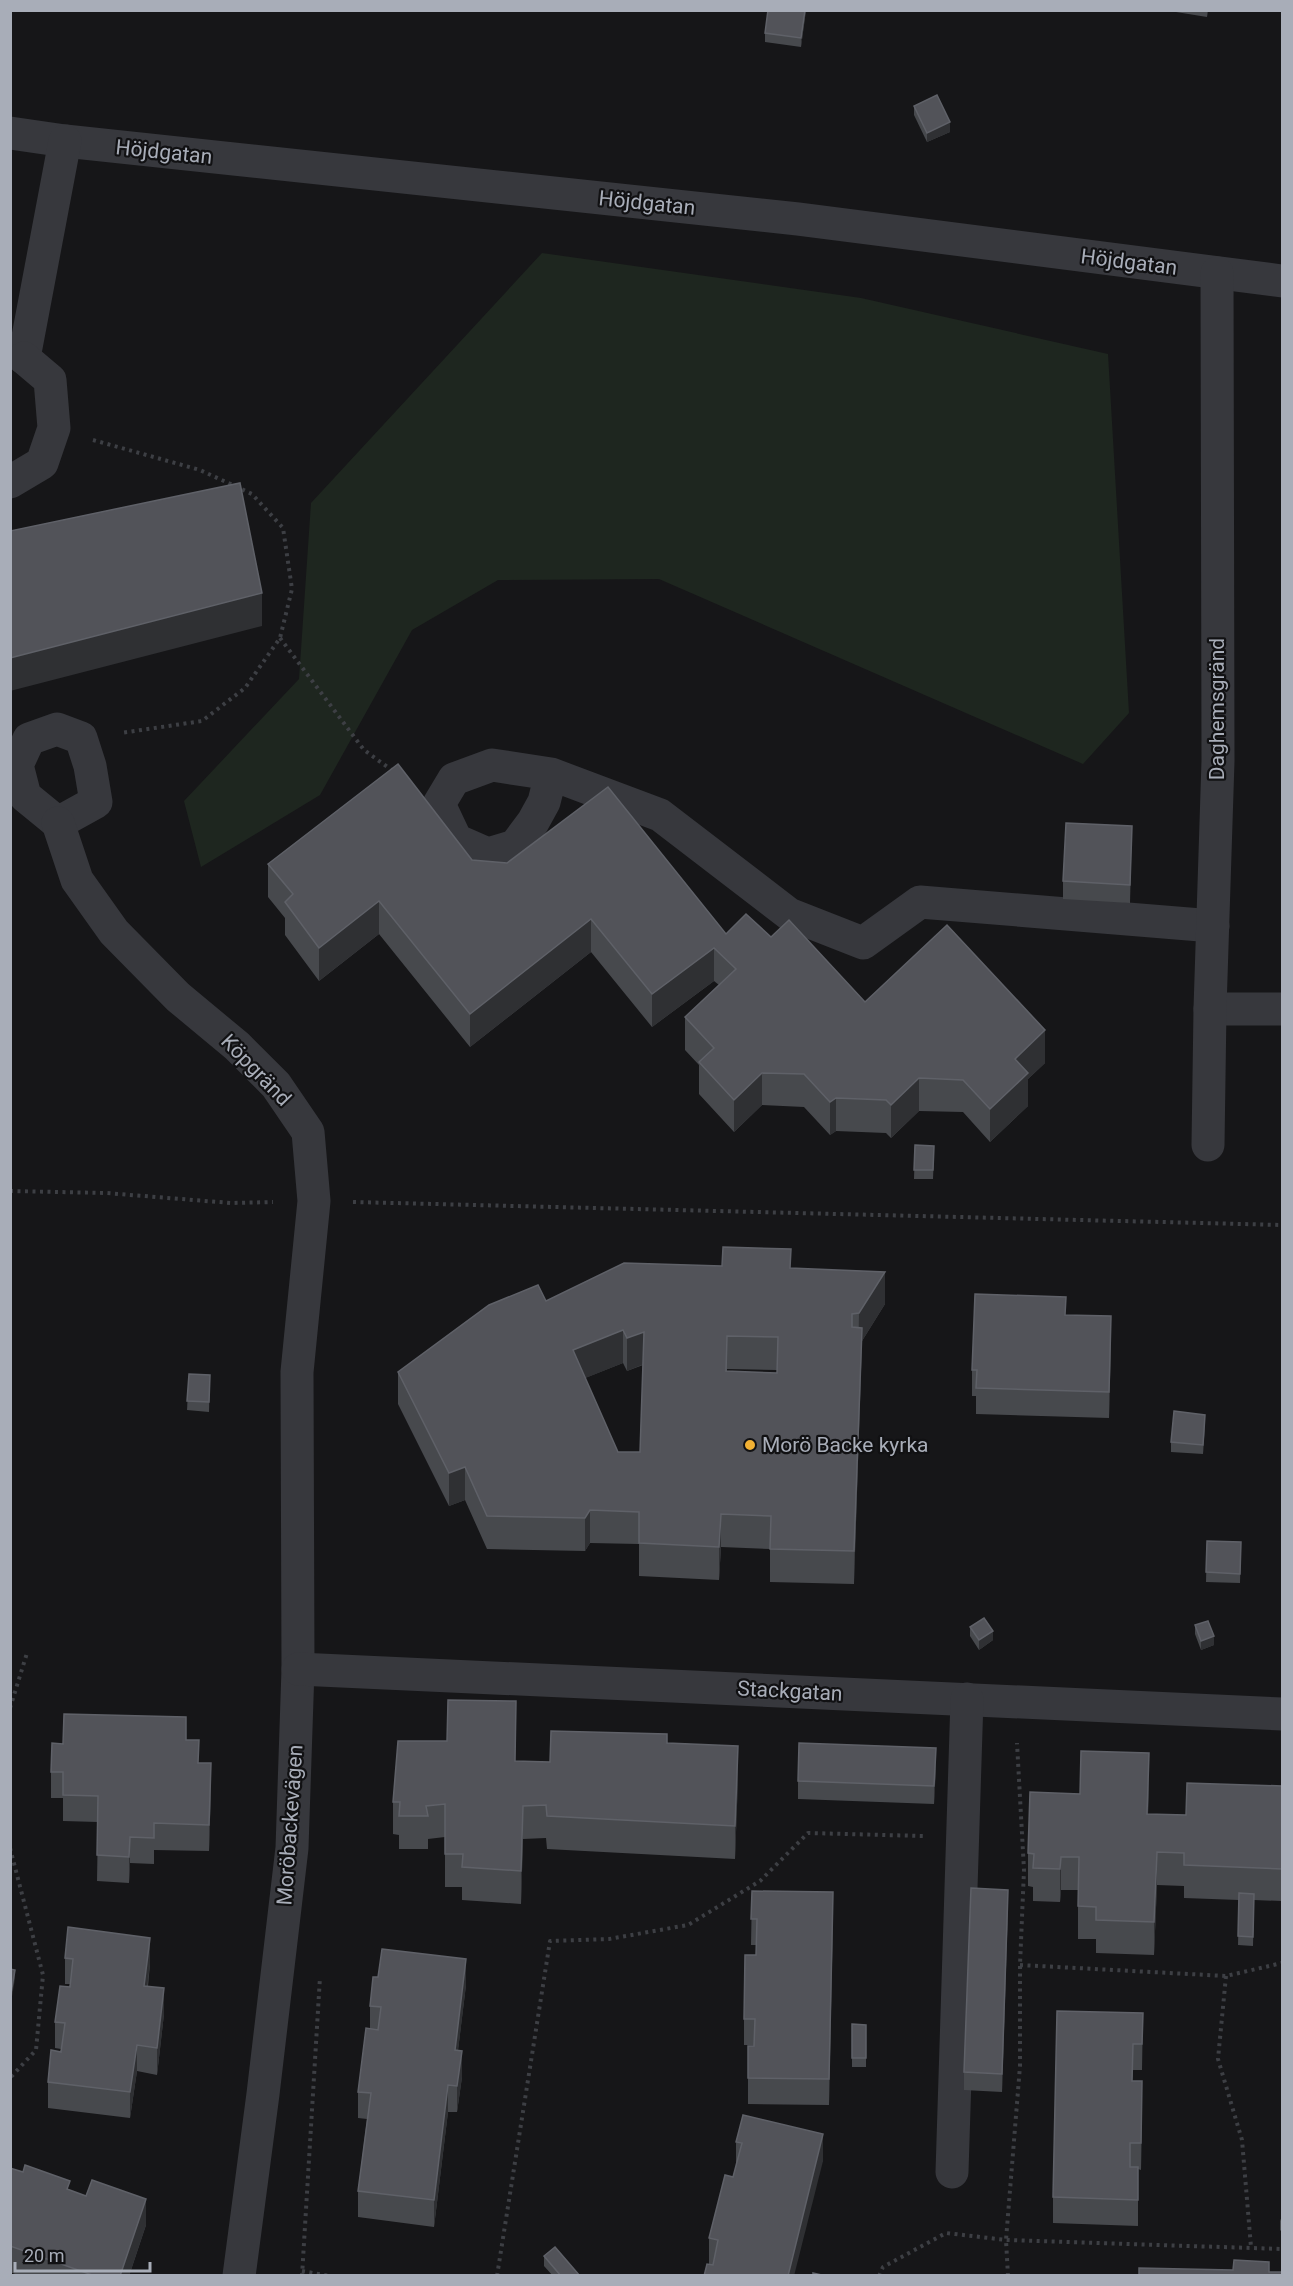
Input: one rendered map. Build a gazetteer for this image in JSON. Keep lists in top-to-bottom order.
{
  "streets": {
    "street": [
      "Höjdgatan",
      "Daghemsgränd",
      "Köpgränd",
      "Stackgatan",
      "Moröbackevägen"
    ]
  },
  "crossings": [
    ["Höjdgatan", "Daghemsgränd"],
    ["Köpgränd", "Moröbackevägen"],
    ["Stackgatan", "Moröbackevägen"]
  ],
  "places": ["Morö Backe kyrka"],
  "scale_bar": "20 m"
}
